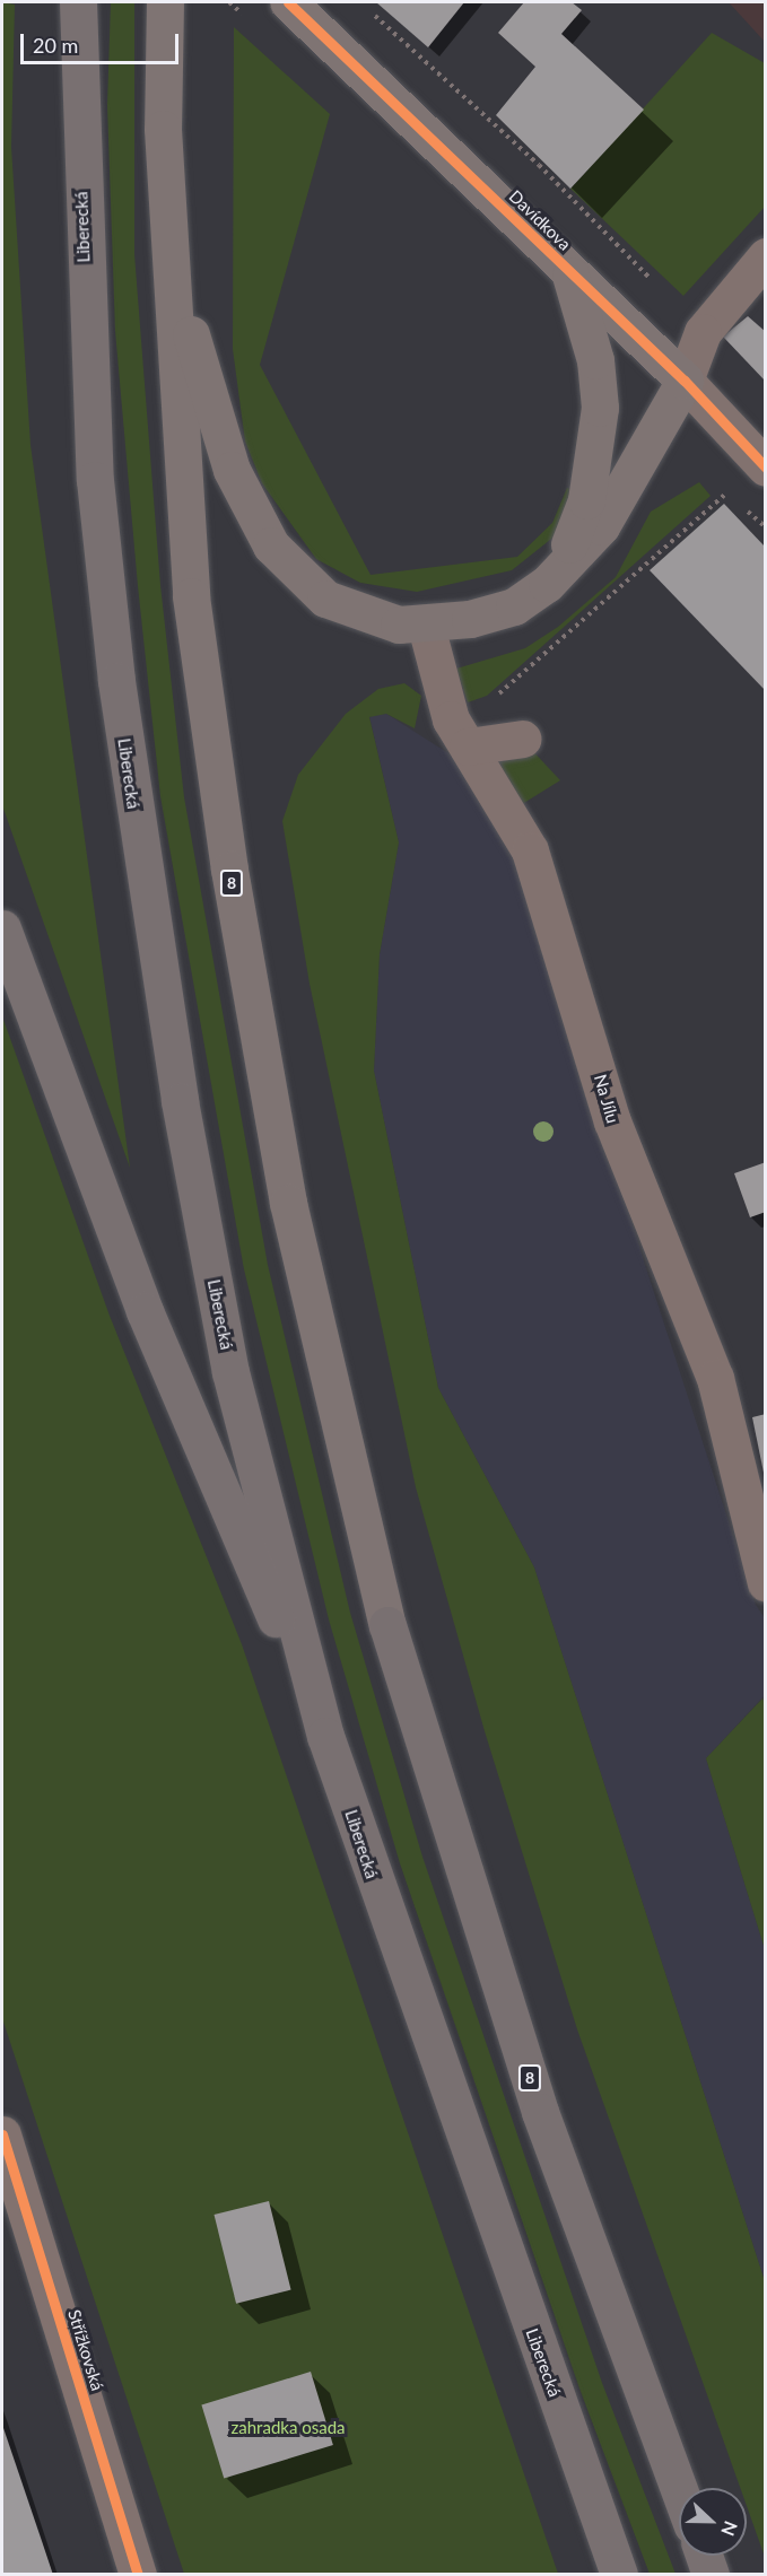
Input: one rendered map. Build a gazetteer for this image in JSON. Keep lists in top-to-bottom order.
{
  "streets": {
    "highway": ["Liberecká", "8"],
    "main road": ["Davídkova"],
    "street": ["Na Jílu", "Střížkovská"]
  },
  "parks": ["zahradka osada"],
  "scale_bar": "20 m",
  "north": "right"
}
